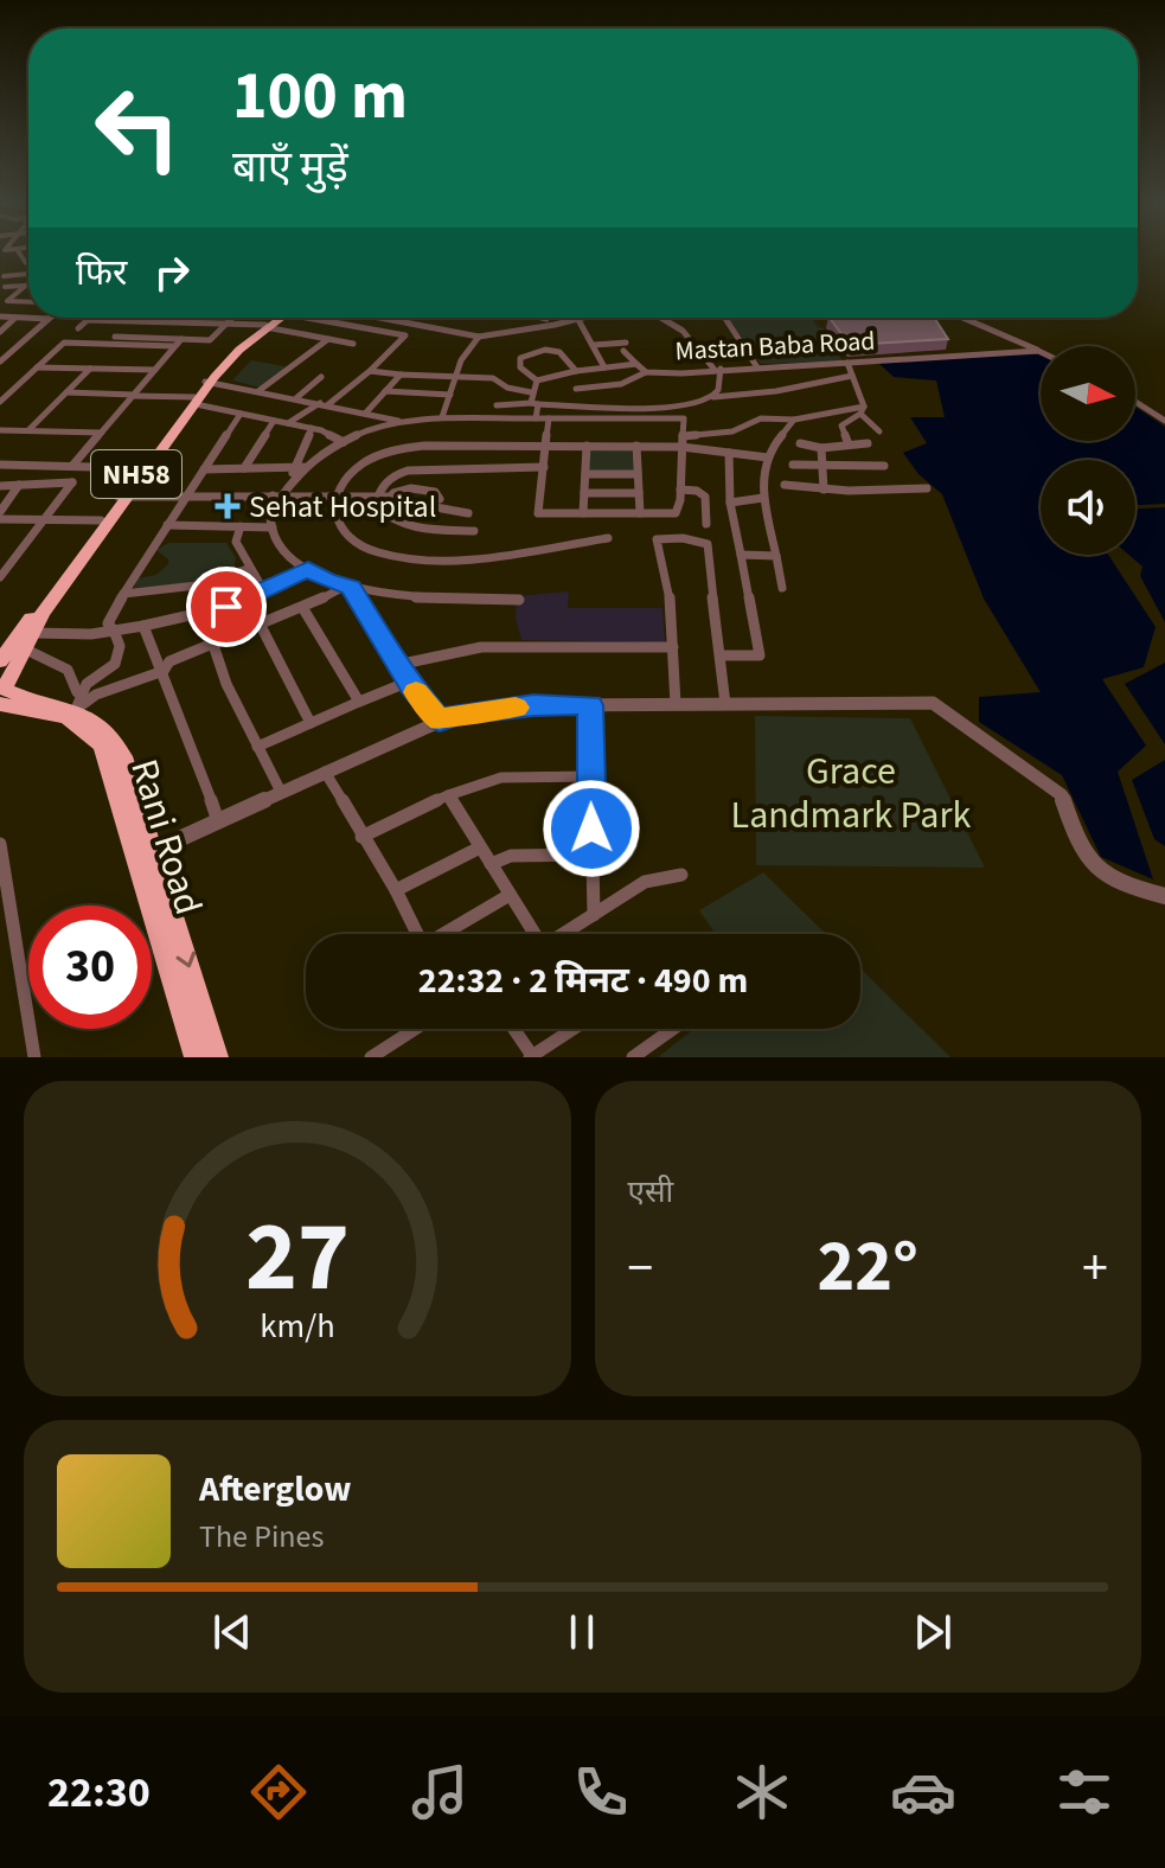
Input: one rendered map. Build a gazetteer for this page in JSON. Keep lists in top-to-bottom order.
{
  "streets": {
    "highway": ["NH58", "Rani Road"],
    "street": ["Mastan Baba Road"]
  },
  "crossings": [
    ["NH58", "Rani Road"]
  ],
  "parks": ["Grace Landmark Park"],
  "places": {
    "health": ["Sehat Hospital"]
  },
  "north": "right",
  "page": {
    "turn": ["100 m", "बाएँ मुड़ें"],
    "then": "फिर",
    "limit": "30",
    "trip": "22:32 · 2 मिनट · 490 m",
    "tile": "एसी",
    "heat": ["−", "22°", "+"],
    "song": ["Afterglow", "The Pines"],
    "tabs": "22:30",
    "gauge": ["27", "km/h"]
  }
}
